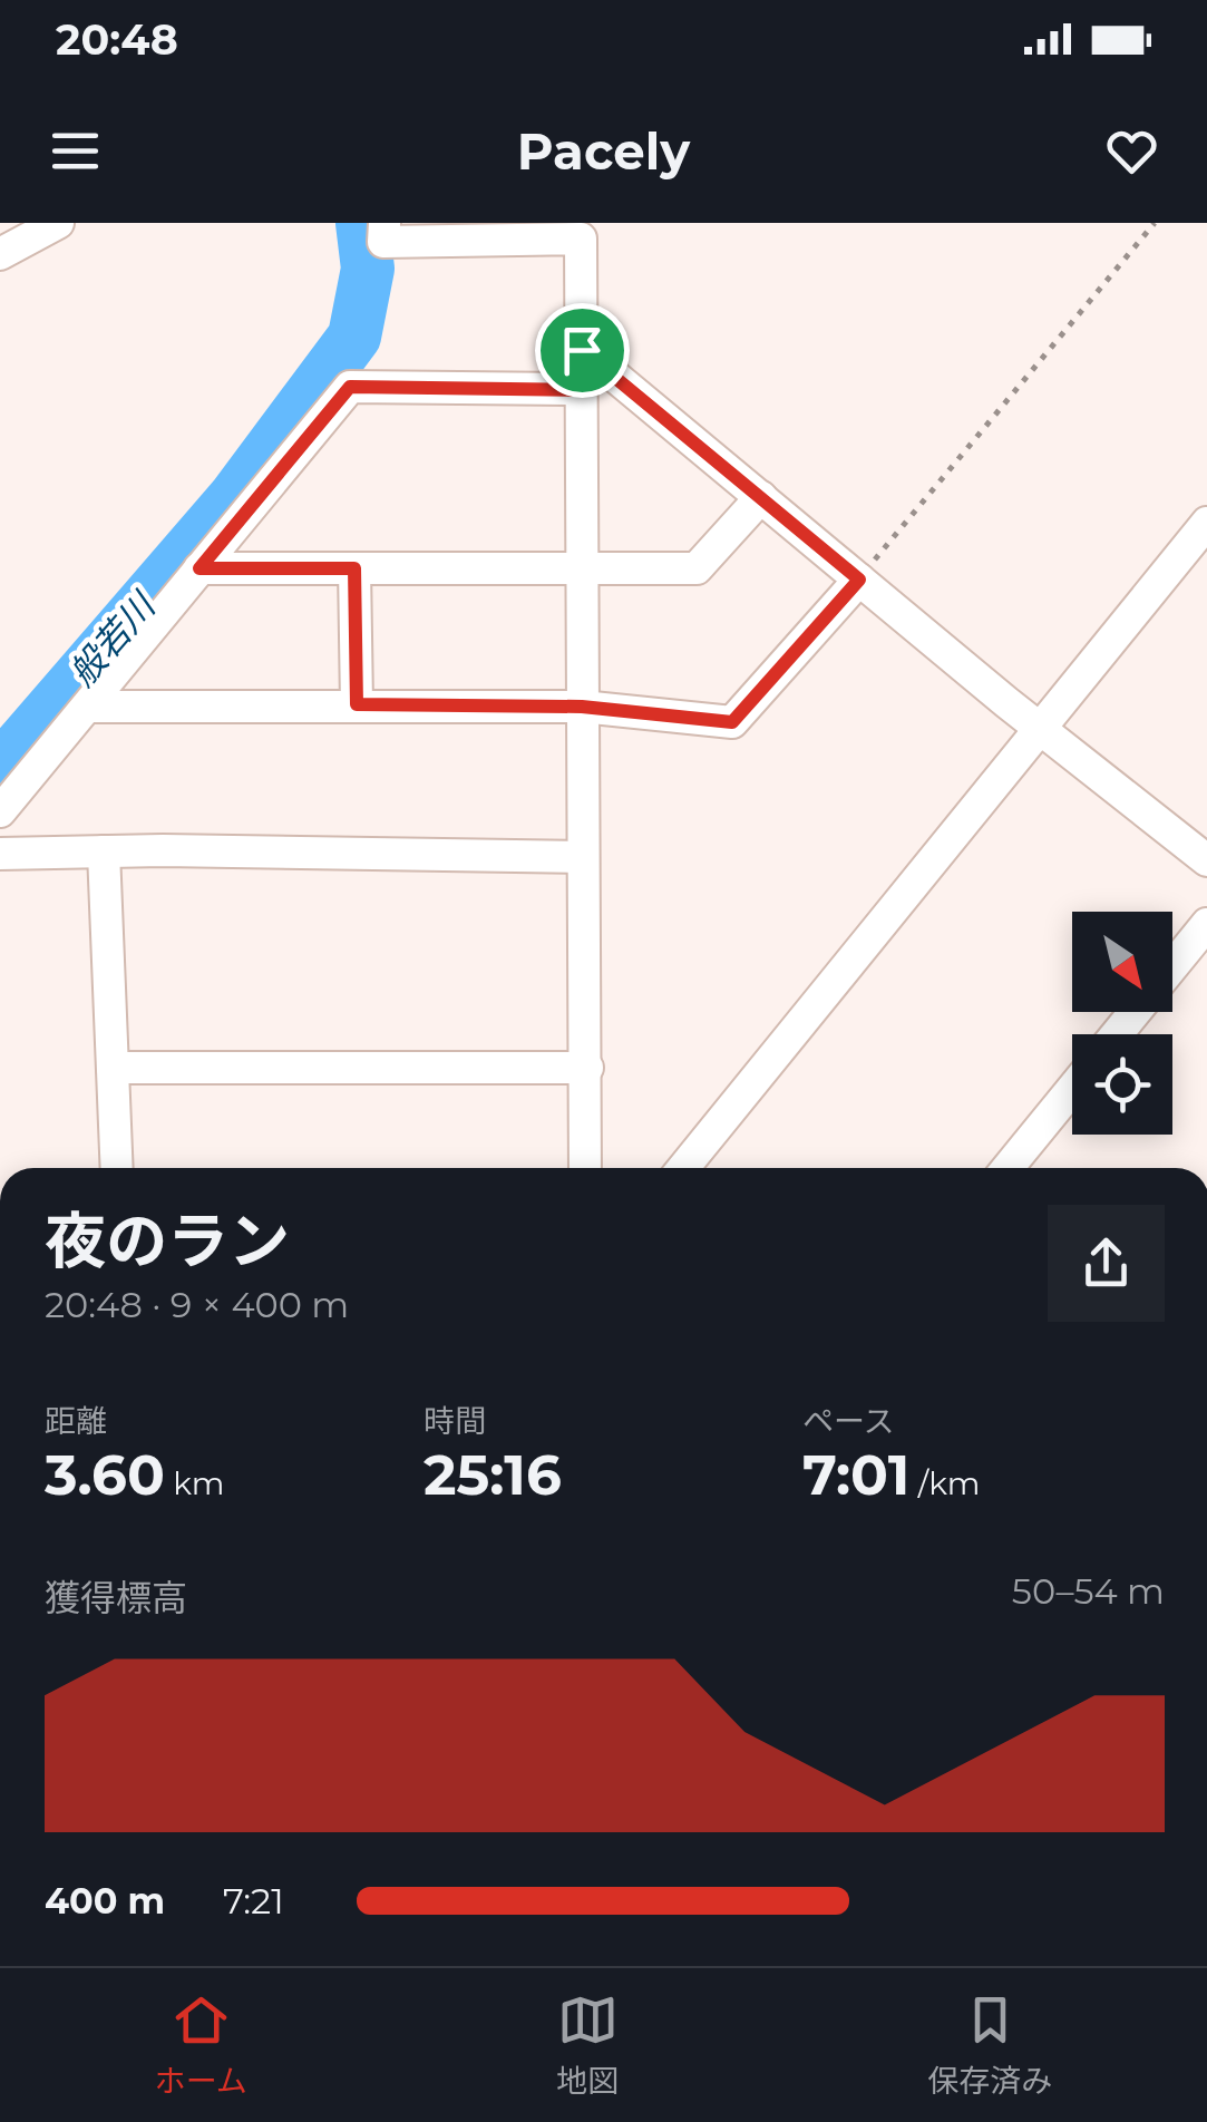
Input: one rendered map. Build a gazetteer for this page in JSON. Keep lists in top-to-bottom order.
{
  "water": ["般若川"],
  "north": "bottom right",
  "page": {
    "status": "20:48",
    "header": "Pacely",
    "heading": ["夜のラン", "20:48 · 9 × 400 m"],
    "stats": [
      ["距離", "3.60 km"],
      ["時間", "25:16"],
      ["ペース", "7:01 /km"]
    ],
    "chart": ["獲得標高", "50–54 m"],
    "list": [
      {
        "name": "400 m",
        "note": "7:21"
      }
    ],
    "tabs": ["ホーム", "地図", "保存済み"]
  }
}
